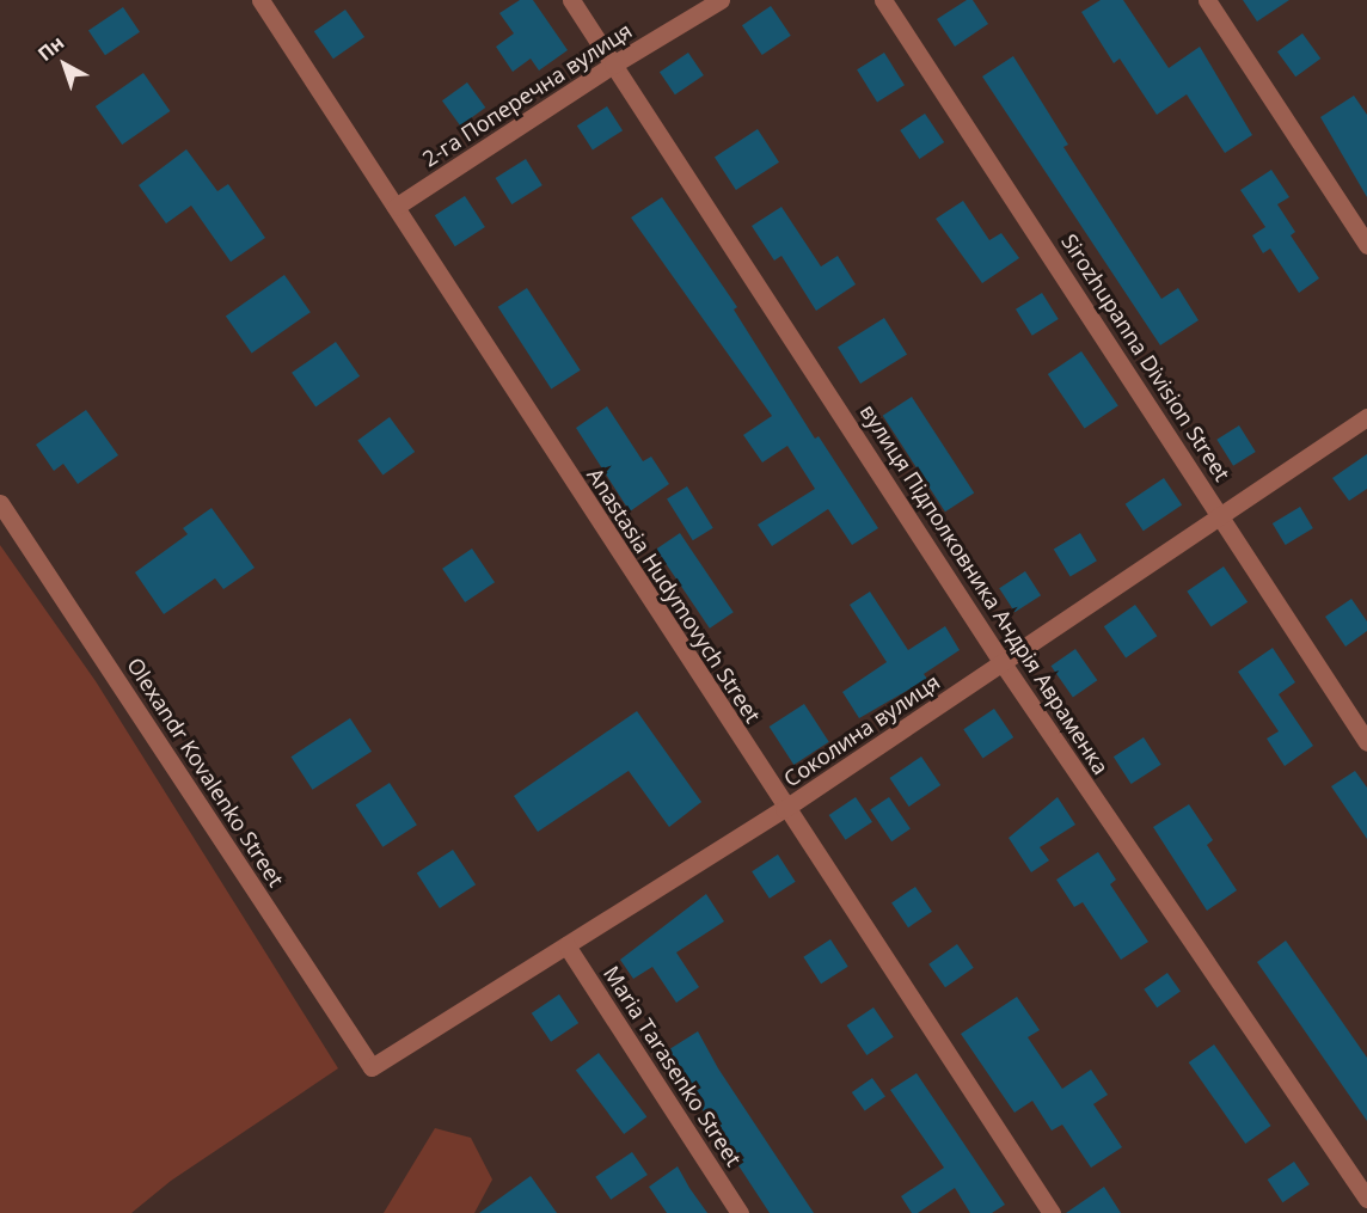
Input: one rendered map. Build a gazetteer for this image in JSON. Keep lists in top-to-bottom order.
{
  "streets": {
    "street": [
      "2-га Поперечна вулиця",
      "Sirozhupanna Division Street",
      "вулиця Підполковника Андрія Авраменка",
      "Anastasia Hudymovych Street",
      "Соколина вулиця",
      "Olexandr Kovalenko Street",
      "Maria Tarasenko Street"
    ]
  },
  "crossings": [
    ["2-га Поперечна вулиця", "вулиця Підполковника Андрія Авраменка"],
    ["2-га Поперечна вулиця", "Anastasia Hudymovych Street"],
    ["Sirozhupanna Division Street", "Соколина вулиця"],
    ["вулиця Підполковника Андрія Авраменка", "Соколина вулиця"],
    ["Anastasia Hudymovych Street", "Соколина вулиця"],
    ["Соколина вулиця", "Olexandr Kovalenko Street"],
    ["Соколина вулиця", "Maria Tarasenko Street"]
  ],
  "north": "top left"
}
